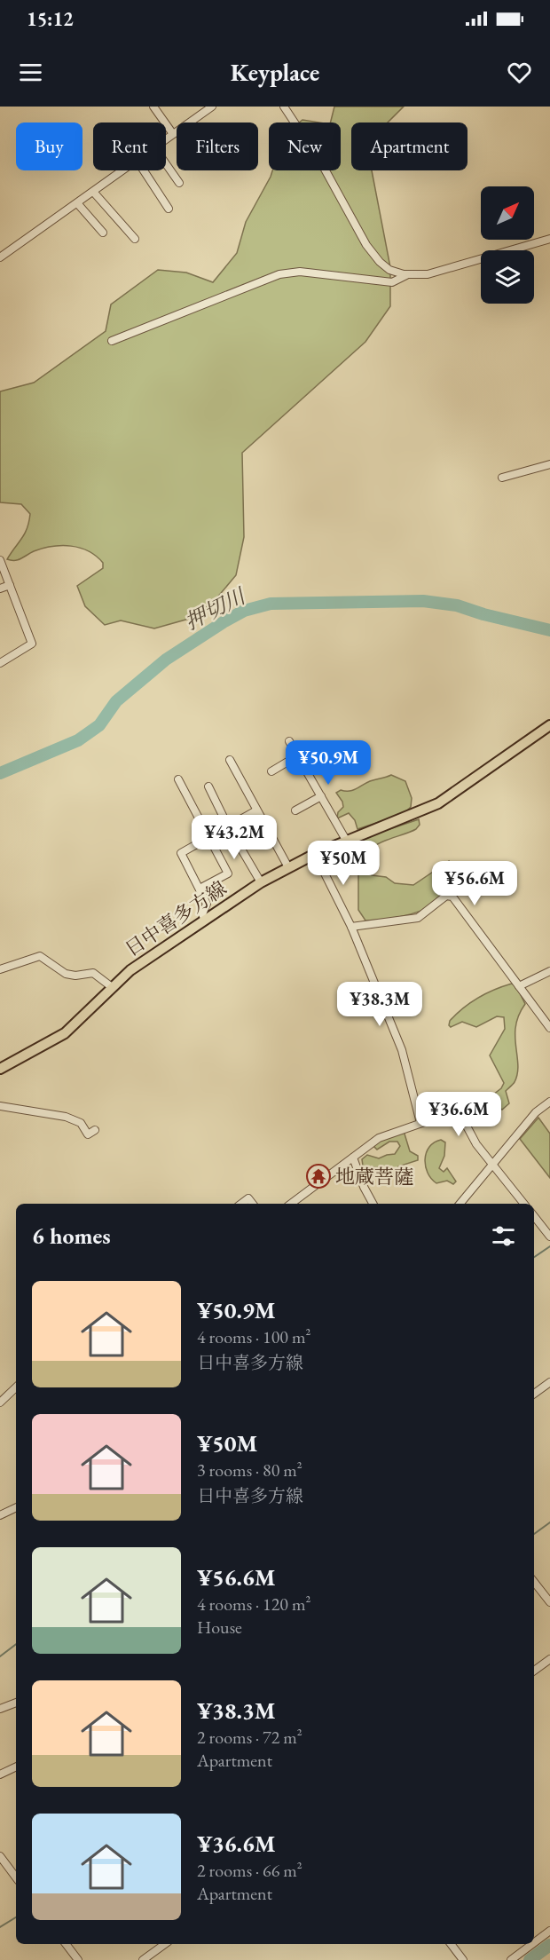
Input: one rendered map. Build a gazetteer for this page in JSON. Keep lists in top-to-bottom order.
{
  "streets": {
    "main road": ["日中喜多方線"]
  },
  "water": ["押切川"],
  "places": {
    "temple": ["地蔵菩薩"]
  },
  "north": "top right",
  "page": {
    "status": "15:12",
    "header": "Keyplace",
    "chip": [
      "Buy",
      "Rent",
      "Filters",
      "New",
      "Apartment"
    ],
    "price": [
      "¥50.9M",
      "¥43.2M",
      "¥50M",
      "¥56.6M",
      "¥38.3M",
      "¥36.6M"
    ],
    "heading": "6 homes",
    "list": [
      {
        "name": "¥50.9M",
        "note": "4 rooms · 100 m² · 日中喜多方線"
      },
      {
        "name": "¥50M",
        "note": "3 rooms · 80 m² · 日中喜多方線"
      },
      {
        "name": "¥56.6M",
        "note": "4 rooms · 120 m² · House"
      },
      {
        "name": "¥38.3M",
        "note": "2 rooms · 72 m² · Apartment"
      },
      {
        "name": "¥36.6M",
        "note": "2 rooms · 66 m² · Apartment"
      }
    ]
  }
}
